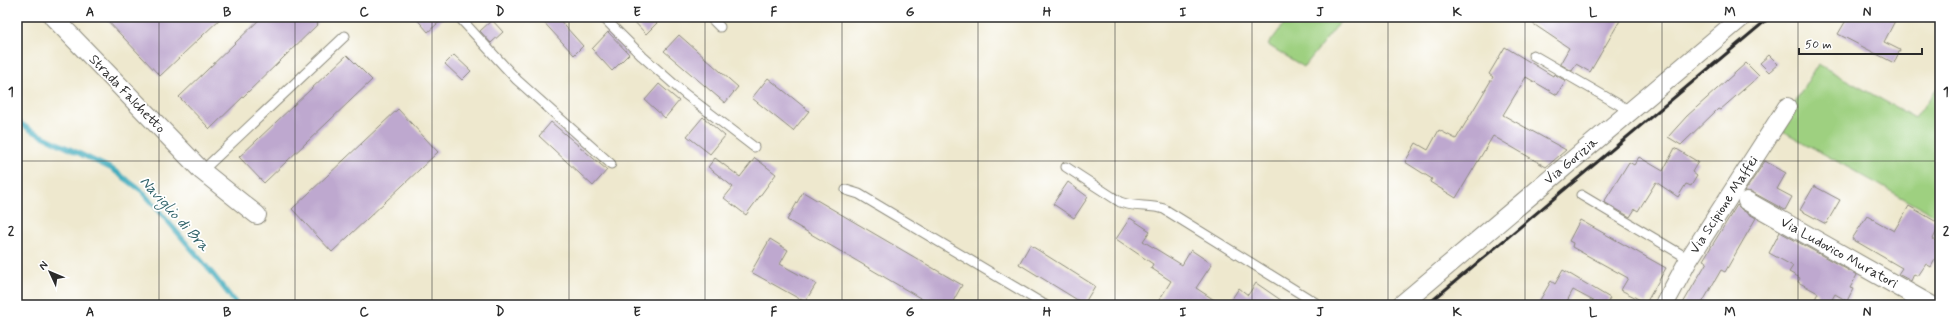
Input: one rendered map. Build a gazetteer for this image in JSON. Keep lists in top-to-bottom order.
{
  "streets": {
    "street": [
      "Strada Falchetto",
      "Via Gorizia",
      "Via Scipione Maffei",
      "Via Ludovico Muratori"
    ]
  },
  "water": ["Naviglio di Bra"],
  "scale_bar": "50 m",
  "north": "top left",
  "grid": {
    "columns": [
      "A",
      "B",
      "C",
      "D",
      "E",
      "F",
      "G",
      "H",
      "I",
      "J",
      "K",
      "L",
      "M",
      "N"
    ],
    "rows": ["1", "2"]
  }
}
